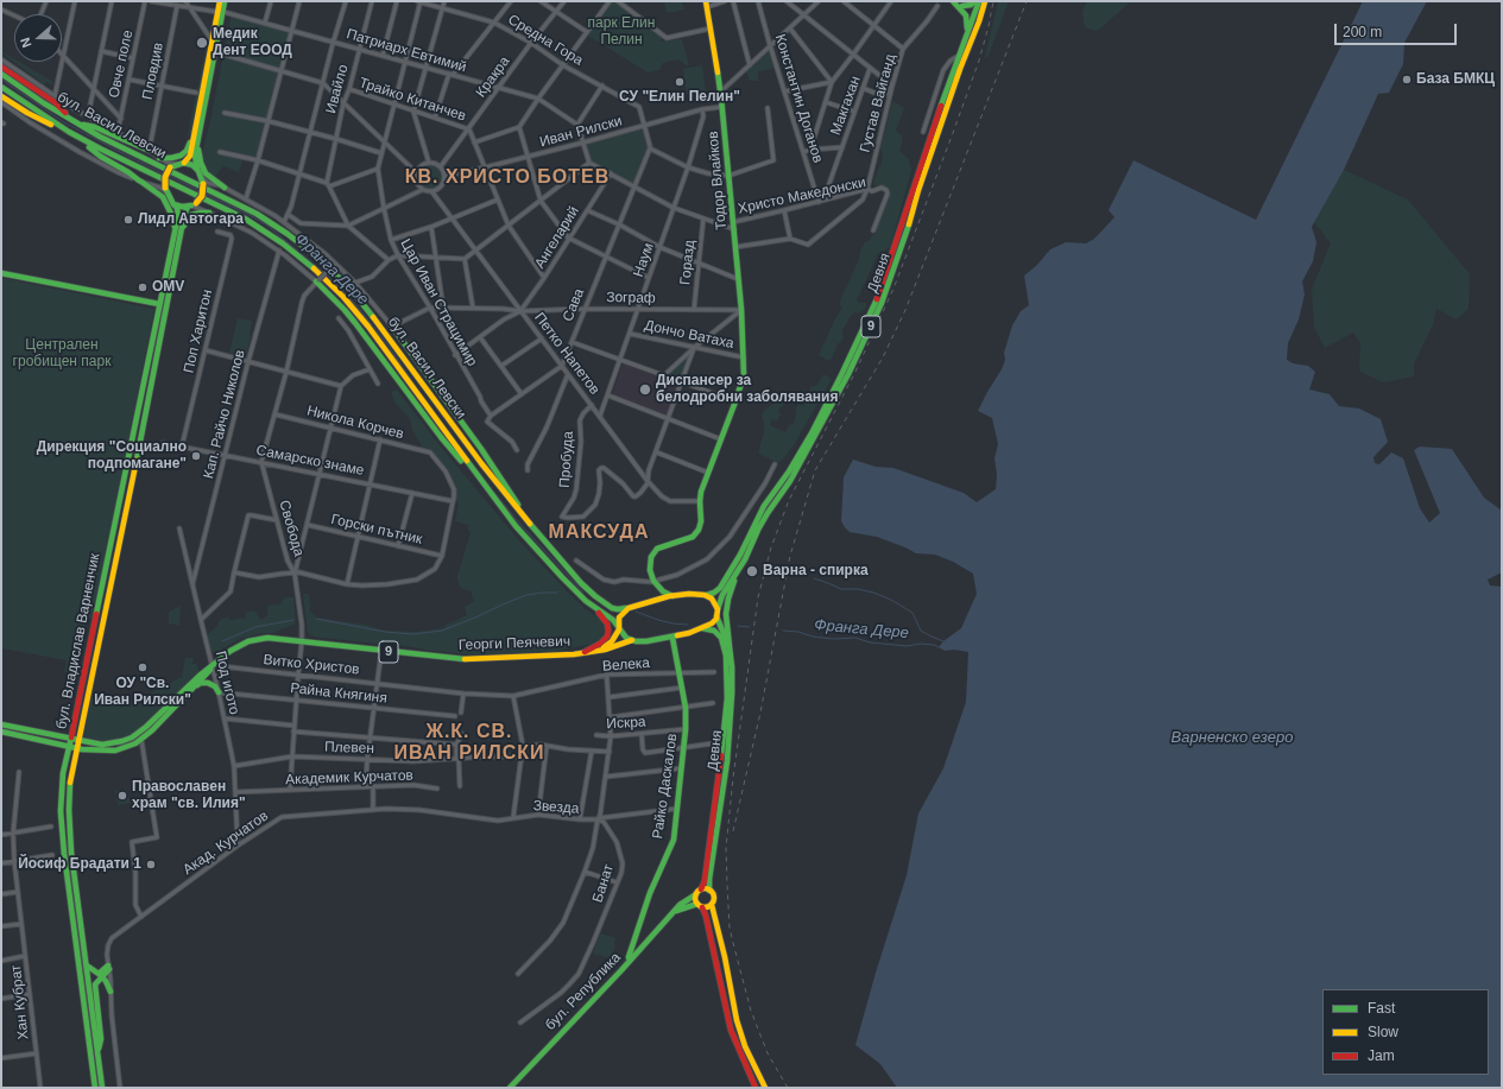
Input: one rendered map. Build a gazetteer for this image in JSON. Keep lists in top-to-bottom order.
{
  "streets": {
    "main road": [
      "бул. Васил Левски",
      "Тодор Влайков",
      "Девня",
      "9",
      "бул. Владислав Варненчик",
      "Георги Пеячевич",
      "Райко Даскалов",
      "бул. Република"
    ],
    "street": [
      "Средна Гора",
      "Патриарх Евтимий",
      "Овче поле",
      "Пловдив",
      "Кракра",
      "Ивайло",
      "Константин Доганов",
      "Трайко Китанчев",
      "Густав Вайганд",
      "Макгахан",
      "Иван Рилски",
      "Христо Македонски",
      "Ангеларий",
      "Наум",
      "Горазд",
      "Зограф",
      "Цар Иван Страцимир",
      "Сава",
      "Поп Харитон",
      "Дончо Ватаха",
      "Петко Напетов",
      "Кап. Райчо Николов",
      "Никола Корчев",
      "Прoбудa",
      "Самарско знаме",
      "Свобода",
      "Горски пътник",
      "Витко Христов",
      "Велека",
      "Под игото",
      "Райна Княгиня",
      "Искра",
      "Плевен",
      "Академик Курчатов",
      "Звезда",
      "Акад. Курчатов",
      "Банат",
      "Хан Кубрат"
    ]
  },
  "crossings": [
    ["Средна Гора", "Кракра"],
    ["Средна Гора", "Иван Рилски"],
    ["Средна Гора", "Цар Иван Страцимир"],
    ["Патриарх Евтимий", "Пловдив"],
    ["Патриарх Евтимий", "Кракра"],
    ["Патриарх Евтимий", "Ивайло"],
    ["Патриарх Евтимий", "Цар Иван Страцимир"],
    ["Кракра", "Трайко Китанчев"],
    ["Кракра", "Иван Рилски"],
    ["Кракра", "Петко Напетов"],
    ["Ивайло", "Трайко Китанчев"],
    ["Константин Доганов", "Макгахан"],
    ["Константин Доганов", "Христо Македонски"],
    ["Трайко Китанчев", "Цар Иван Страцимир"],
    ["Густав Вайганд", "Христо Македонски"],
    ["Макгахан", "Христо Македонски"],
    ["бул. Васил Левски", "9"],
    ["бул. Васил Левски", "Георги Пеячевич"],
    ["Иван Рилски", "Тодор Влайков"],
    ["Иван Рилски", "Наум"],
    ["Иван Рилски", "Петко Напетов"],
    ["Тодор Влайков", "Христо Македонски"],
    ["Тодор Влайков", "Зограф"],
    ["Тодор Влайков", "Дончо Ватаха"],
    ["Тодор Влайков", "Петко Напетов"],
    ["Ангеларий", "Зограф"],
    ["Ангеларий", "Петко Напетов"],
    ["Наум", "Зограф"],
    ["Наум", "Дончо Ватаха"],
    ["Наум", "Петко Напетов"],
    ["Горазд", "Зограф"],
    ["Девня", "9"],
    ["Девня", "бул. Република"],
    ["Зограф", "Цар Иван Страцимир"],
    ["Зограф", "Сава"],
    ["Зограф", "Петко Напетов"],
    ["Сава", "Петко Напетов"],
    ["9", "бул. Владислав Варненчик"],
    ["9", "Георги Пеячевич"],
    ["9", "Под игото"],
    ["9", "Райко Даскалов"],
    ["Поп Харитон", "Самарско знаме"],
    ["Петко Напетов", "Прoбудa"],
    ["Кап. Райчо Николов", "Самарско знаме"],
    ["Кап. Райчо Николов", "Под игото"],
    ["Никола Корчев", "Самарско знаме"],
    ["Самарско знаме", "Свобода"],
    ["Свобода", "Георги Пеячевич"],
    ["Свобода", "Витко Христов"],
    ["Свобода", "Райна Княгиня"],
    ["Свобода", "Плевен"],
    ["Свобода", "Академик Курчатов"],
    ["Георги Пеячевич", "Под игото"],
    ["Витко Христов", "Велека"],
    ["Велека", "Райко Даскалов"],
    ["Под игото", "Райна Княгиня"],
    ["Под игото", "Плевен"],
    ["Под игото", "Академик Курчатов"],
    ["Под игото", "Акад. Курчатов"],
    ["Искра", "Райко Даскалов"],
    ["Райко Даскалов", "Звезда"],
    ["Райко Даскалов", "бул. Република"],
    ["Звезда", "Акад. Курчатов"],
    ["Звезда", "Банат"]
  ],
  "districts": ["КВ. ХРИСТО БОТЕВ", "МАКСУДА", "Ж.К. СВ. ИВАН РИЛСКИ"],
  "water": ["Франга Дере", "Варненско езеро"],
  "parks": ["парк Елин Пелин", "Централен гробищен парк"],
  "places": [
    "Медик Дент ЕООД",
    "База БМКЦ",
    "СУ \"Елин Пелин\"",
    "Лидл Автогара",
    "OMV",
    "Диспансер за белодробни заболявания",
    "Дирекция \"Социално подпомагане\"",
    "Варна - спирка",
    "ОУ \"Св. Иван Рилски\"",
    "Православен храм \"св. Илия\"",
    "Йосиф Брадати 1"
  ],
  "legend": ["Fast", "Slow", "Jam"],
  "scale_bar": "200 m",
  "north": "left"
}
